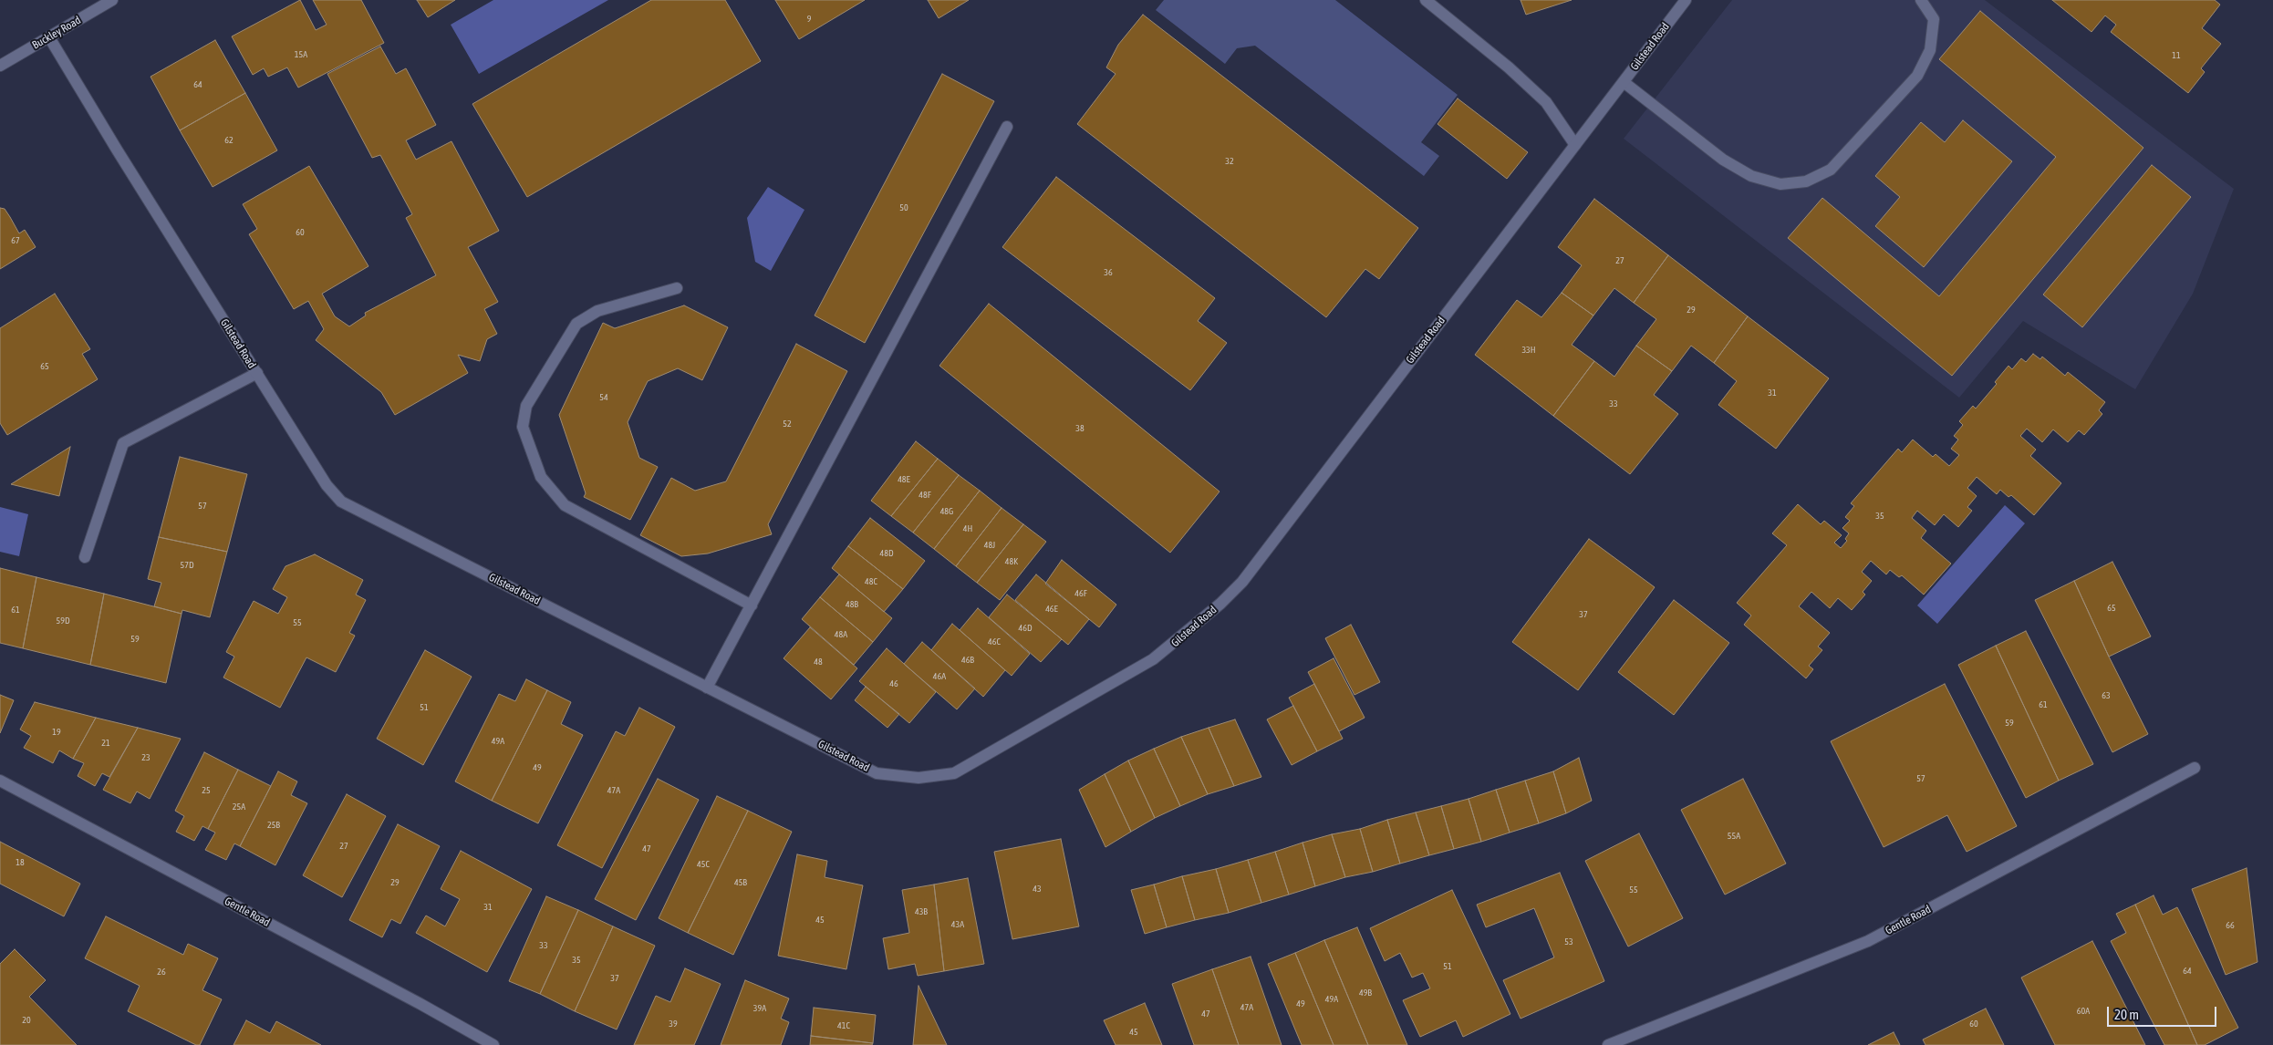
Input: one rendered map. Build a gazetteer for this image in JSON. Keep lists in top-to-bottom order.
{
  "streets": {
    "street": ["Buckley Road", "Gilstead Road", "Gentle Road"]
  },
  "crossings": [
    ["Buckley Road", "Gilstead Road"]
  ],
  "house_numbers": [
    "9",
    "15A",
    "11",
    "64",
    "62",
    "32",
    "50",
    "60",
    "67",
    "27",
    "36",
    "29",
    "33H",
    "65",
    "31",
    "54",
    "33",
    "52",
    "38",
    "48E",
    "48F",
    "57",
    "48G",
    "35",
    "4H",
    "48J",
    "48D",
    "48K",
    "57D",
    "48C",
    "46F",
    "48B",
    "65",
    "46E",
    "61",
    "37",
    "59D",
    "55",
    "46D",
    "48A",
    "59",
    "46C",
    "46B",
    "48",
    "46A",
    "46",
    "63",
    "61",
    "51",
    "59",
    "19",
    "49A",
    "21",
    "23",
    "49",
    "57",
    "25",
    "47A",
    "25A",
    "25B",
    "55A",
    "27",
    "47",
    "18",
    "45C",
    "29",
    "45B",
    "43",
    "55",
    "31",
    "43B",
    "45",
    "43A",
    "66",
    "53",
    "33",
    "35",
    "51",
    "64",
    "26",
    "37",
    "49B",
    "49A",
    "49",
    "47A",
    "39A",
    "60A",
    "47",
    "20",
    "39",
    "60",
    "41C",
    "45"
  ],
  "scale_bar": "20 m"
}
